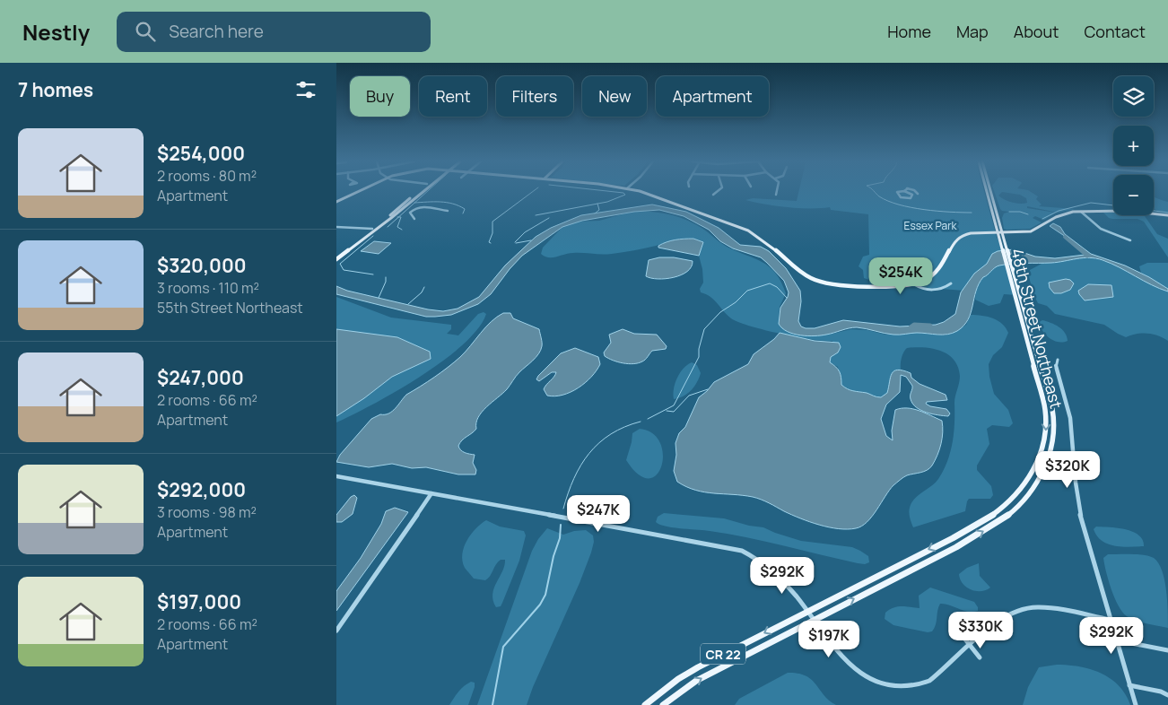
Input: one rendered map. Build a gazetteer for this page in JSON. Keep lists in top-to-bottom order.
{
  "streets": {
    "main road": ["48th Street Northeast", "CR 22"]
  },
  "crossings": [
    ["48th Street Northeast", "CR 22"]
  ],
  "parks": ["Essex Park"],
  "page": {
    "header": "Nestly",
    "search": "Search here",
    "nav": [
      "Home",
      "Map",
      "About",
      "Contact"
    ],
    "heading": "7 homes",
    "map_buttons": ["+", "−"],
    "chip": [
      "Buy",
      "Rent",
      "Filters",
      "New",
      "Apartment"
    ],
    "list": [
      {
        "name": "$254,000",
        "note": "2 rooms · 80 m² · Apartment"
      },
      {
        "name": "$320,000",
        "note": "3 rooms · 110 m² · 55th Street Northeast"
      },
      {
        "name": "$247,000",
        "note": "2 rooms · 66 m² · Apartment"
      },
      {
        "name": "$292,000",
        "note": "3 rooms · 98 m² · Apartment"
      },
      {
        "name": "$197,000",
        "note": "2 rooms · 66 m² · Apartment"
      }
    ],
    "price": [
      "$254K",
      "$320K",
      "$247K",
      "$292K",
      "$330K",
      "$292K",
      "$197K"
    ]
  }
}
